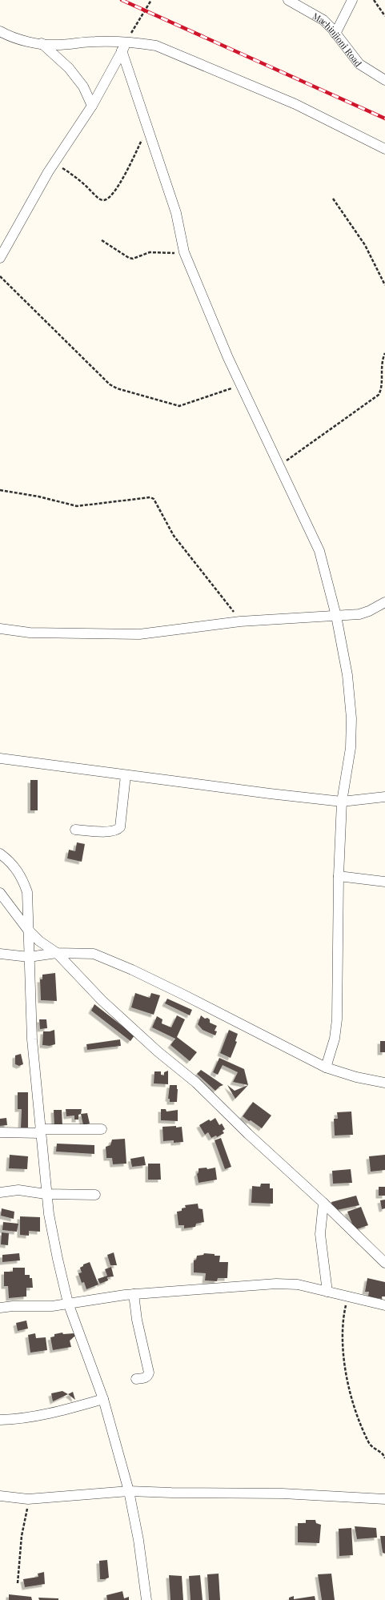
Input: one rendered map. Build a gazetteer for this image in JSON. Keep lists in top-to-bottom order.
{
  "streets": {
    "street": ["Machinjioni Road"]
  }
}
